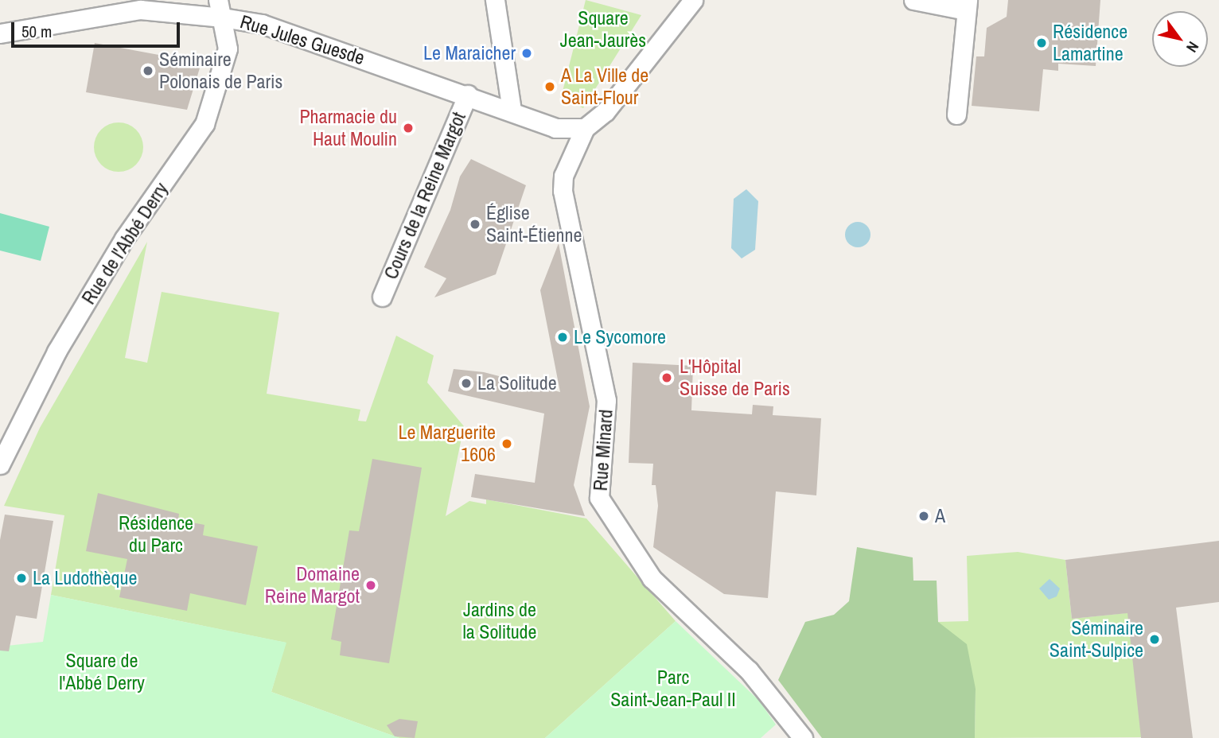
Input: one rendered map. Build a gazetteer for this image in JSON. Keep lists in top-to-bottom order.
{
  "streets": {
    "street": [
      "Rue Jules Guesde",
      "Cours de la Reine Margot",
      "Rue de l'Abbé Derry",
      "Rue Minard"
    ]
  },
  "crossings": [
    ["Rue Jules Guesde", "Cours de la Reine Margot"],
    ["Rue Jules Guesde", "Rue de l'Abbé Derry"],
    ["Rue Jules Guesde", "Rue Minard"]
  ],
  "parks": [
    "Square Jean-Jaurès",
    "Résidence du Parc",
    "Jardins de la Solitude",
    "Square de l'Abbé Derry",
    "Parc Saint-Jean-Paul II"
  ],
  "places": [
    "Résidence Lamartine",
    "Le Maraicher",
    "Séminaire Polonais de Paris",
    "A La Ville de Saint-Flour",
    "Pharmacie du Haut Moulin",
    "Église Saint-Étienne",
    "Le Sycomore",
    "L'Hôpital Suisse de Paris",
    "La Solitude",
    "Le Marguerite 1606",
    "A",
    "La Ludothèque",
    "Domaine Reine Margot",
    "Séminaire Saint-Sulpice"
  ],
  "scale_bar": "50 m",
  "north": "bottom right"
}
